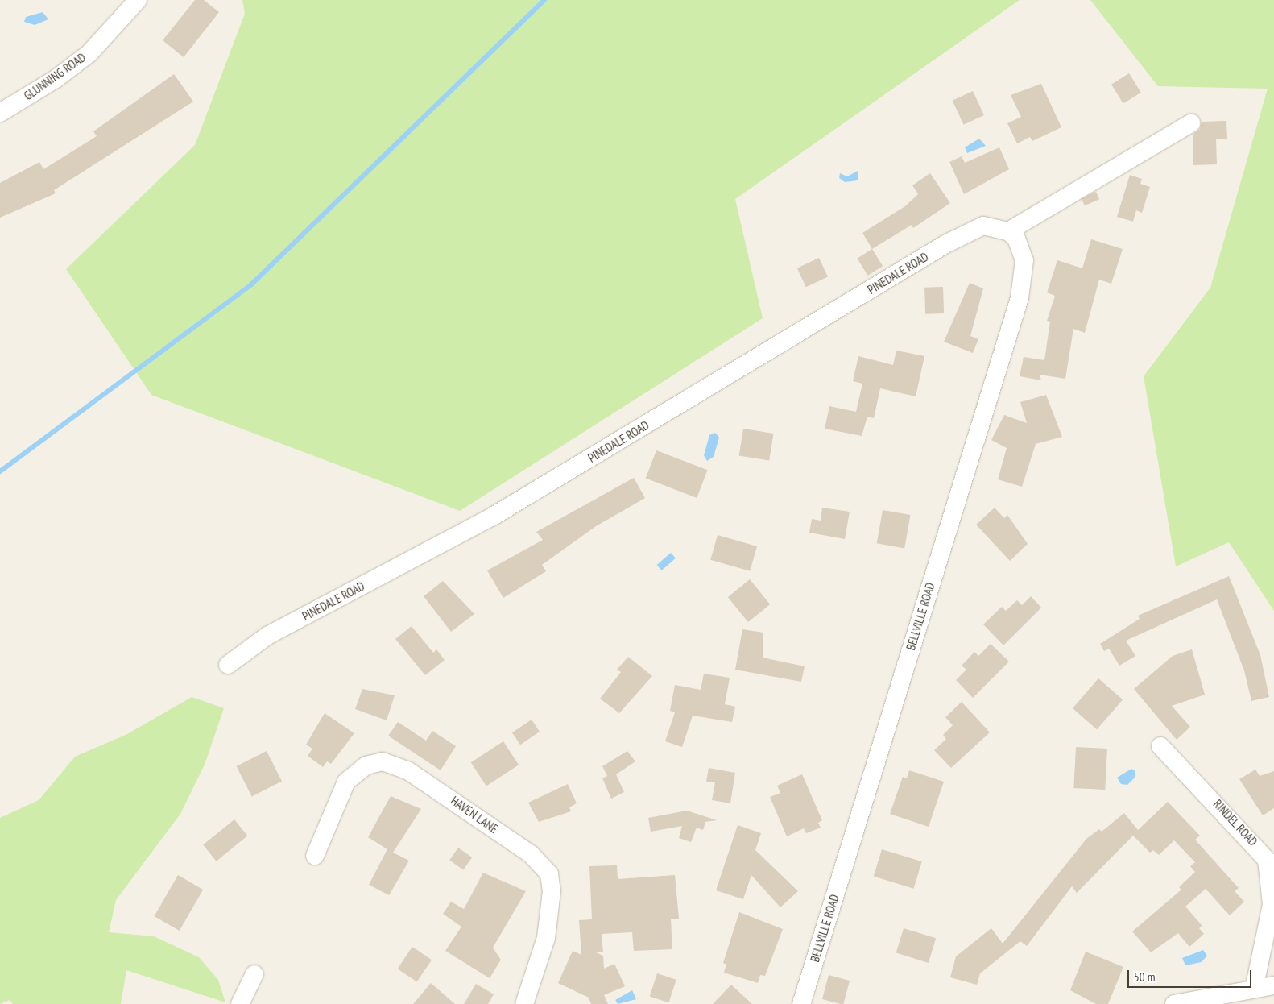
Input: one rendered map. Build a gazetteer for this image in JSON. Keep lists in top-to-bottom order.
{
  "streets": {
    "street": [
      "GLUNNING ROAD",
      "PINEDALE ROAD",
      "BELLVILLE ROAD",
      "HAVEN LANE",
      "RINDEL ROAD"
    ]
  },
  "crossings": [
    ["PINEDALE ROAD", "BELLVILLE ROAD"]
  ],
  "scale_bar": "50 m"
}
